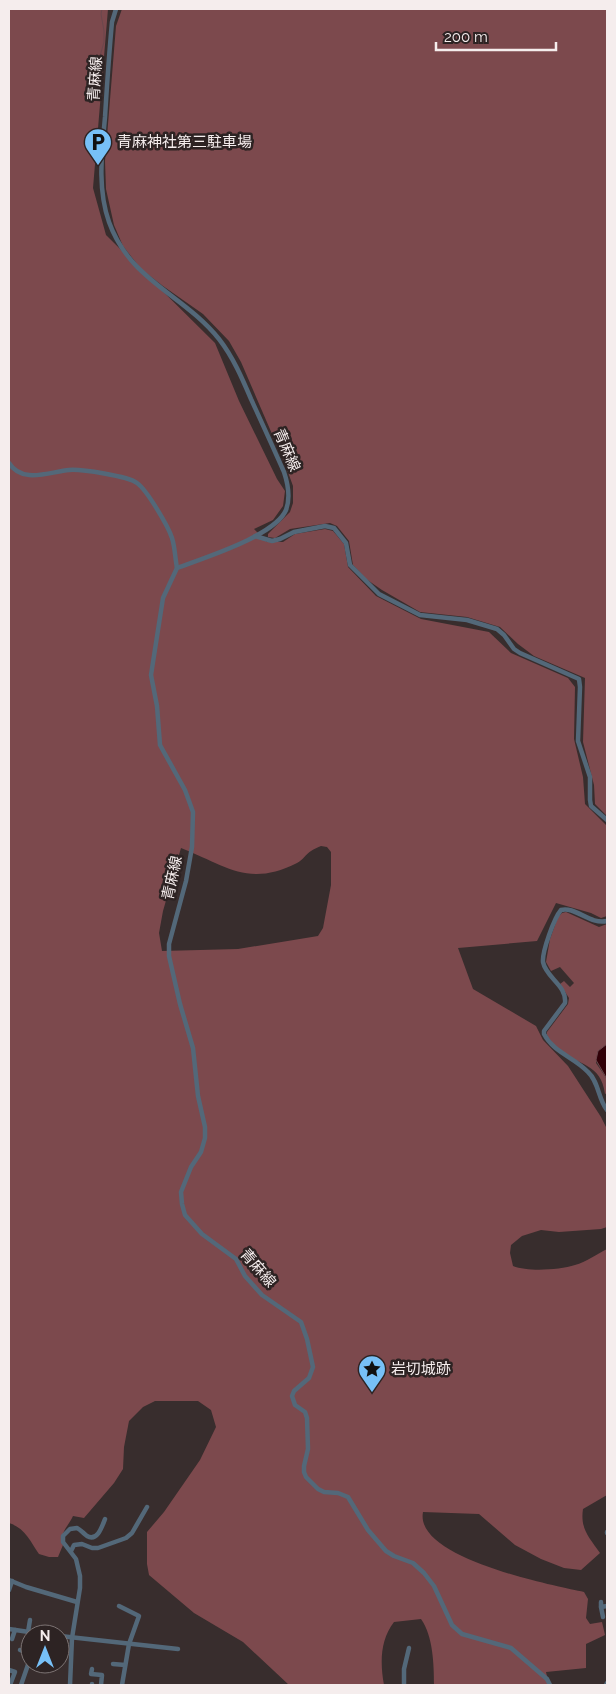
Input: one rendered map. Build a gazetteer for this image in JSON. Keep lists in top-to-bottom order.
{
  "streets": {
    "street": ["青麻線"]
  },
  "places": {
    "parking": ["青麻神社第三駐車場"],
    "place": ["岩切城跡"]
  },
  "scale_bar": "200 m",
  "north": "top"
}
